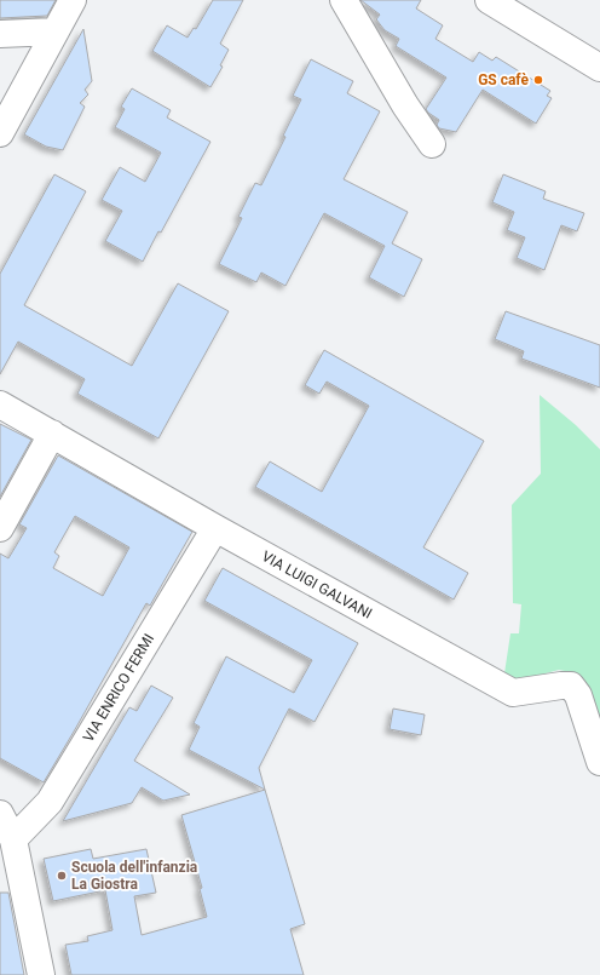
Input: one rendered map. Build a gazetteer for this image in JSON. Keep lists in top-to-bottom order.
{
  "streets": {
    "street": ["VIA LUIGI GALVANI", "VIA ENRICO FERMI"]
  },
  "crossings": [
    ["VIA LUIGI GALVANI", "VIA ENRICO FERMI"]
  ],
  "places": ["GS cafè", "Scuola dell'infanzia La Giostra"]
}
